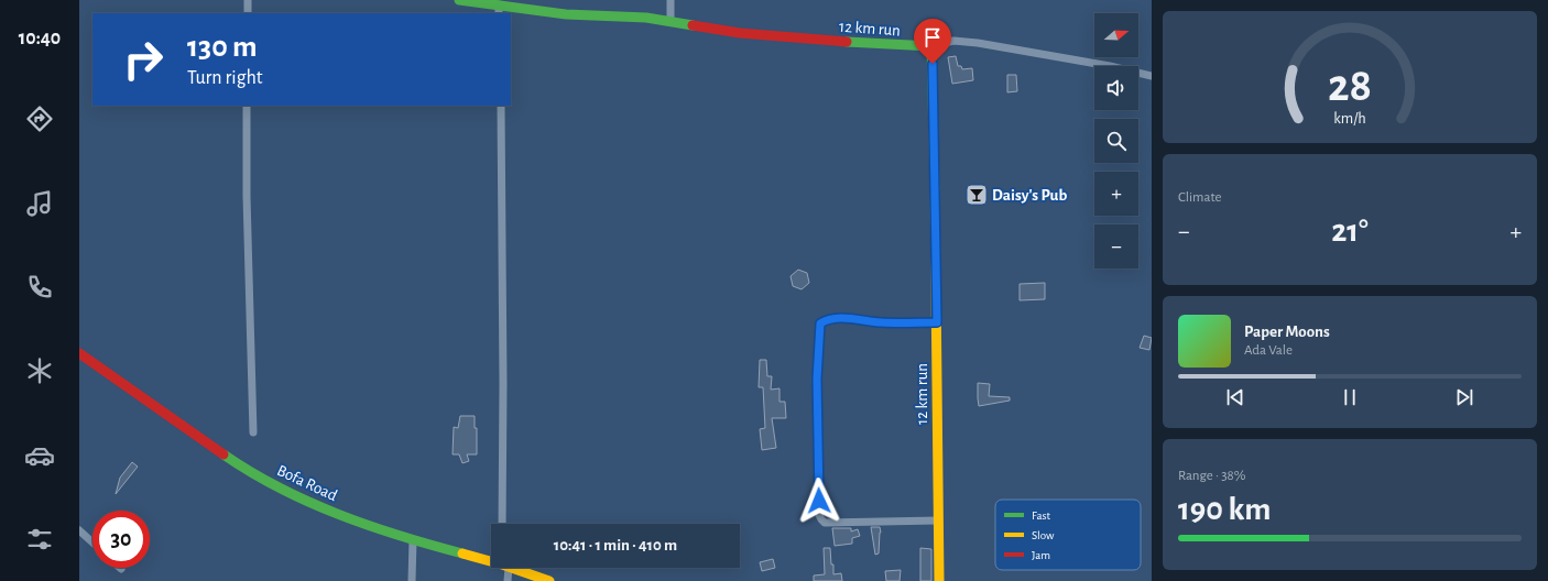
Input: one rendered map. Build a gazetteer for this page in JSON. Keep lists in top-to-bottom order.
{
  "streets": {
    "street": ["12 km run", "Bofa Road"]
  },
  "places": {
    "bar": ["Daisy's Pub"]
  },
  "legend": ["Fast", "Slow", "Jam"],
  "north": "right",
  "page": {
    "tabs": "10:40",
    "map_buttons": ["+", "−"],
    "turn": ["130 m", "Turn right"],
    "tile": [
      "Climate",
      ["Range · 38%", "190 km"]
    ],
    "heat": ["−", "21°", "+"],
    "song": ["Paper Moons", "Ada Vale"],
    "limit": "30",
    "trip": "10:41 · 1 min · 410 m",
    "gauge": ["28", "km/h"]
  }
}
